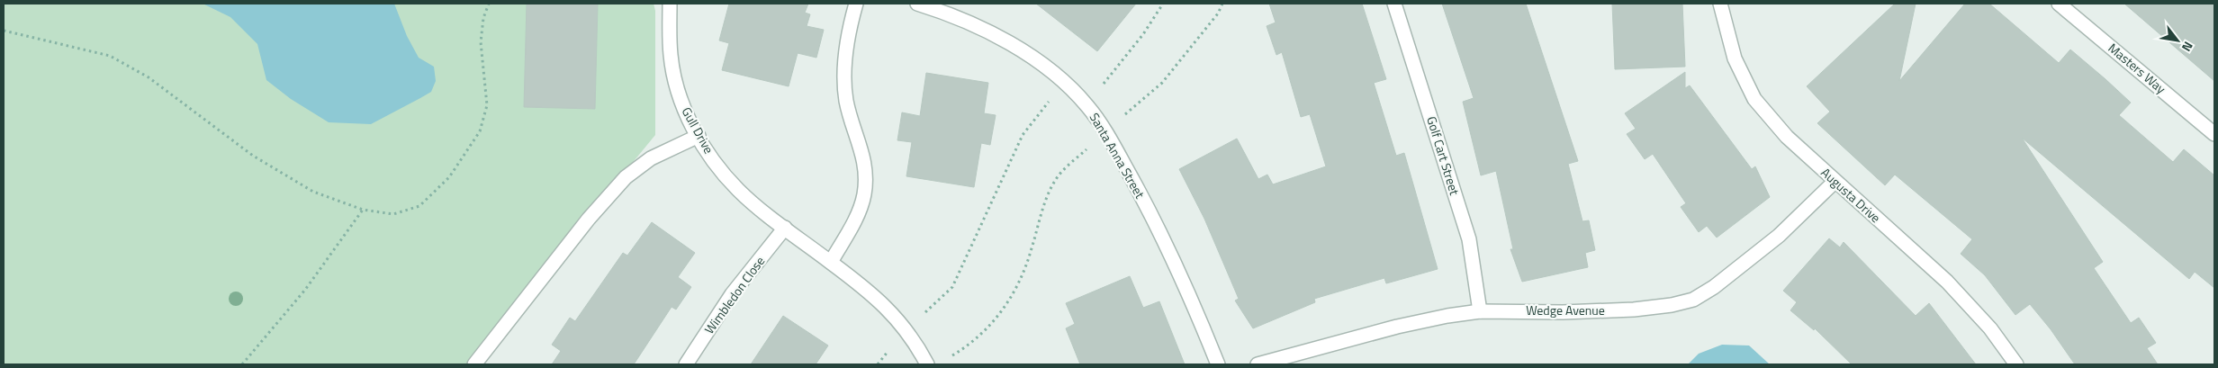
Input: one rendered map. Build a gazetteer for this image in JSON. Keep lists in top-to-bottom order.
{
  "streets": {
    "street": [
      "Masters Way",
      "Gull Drive",
      "Santa Anna Street",
      "Golf Cart Street",
      "Augusta Drive",
      "Wimbledon Close",
      "Wedge Avenue"
    ]
  },
  "crossings": [
    ["Gull Drive", "Wimbledon Close"],
    ["Golf Cart Street", "Wedge Avenue"],
    ["Augusta Drive", "Wedge Avenue"]
  ],
  "north": "bottom right"
}
